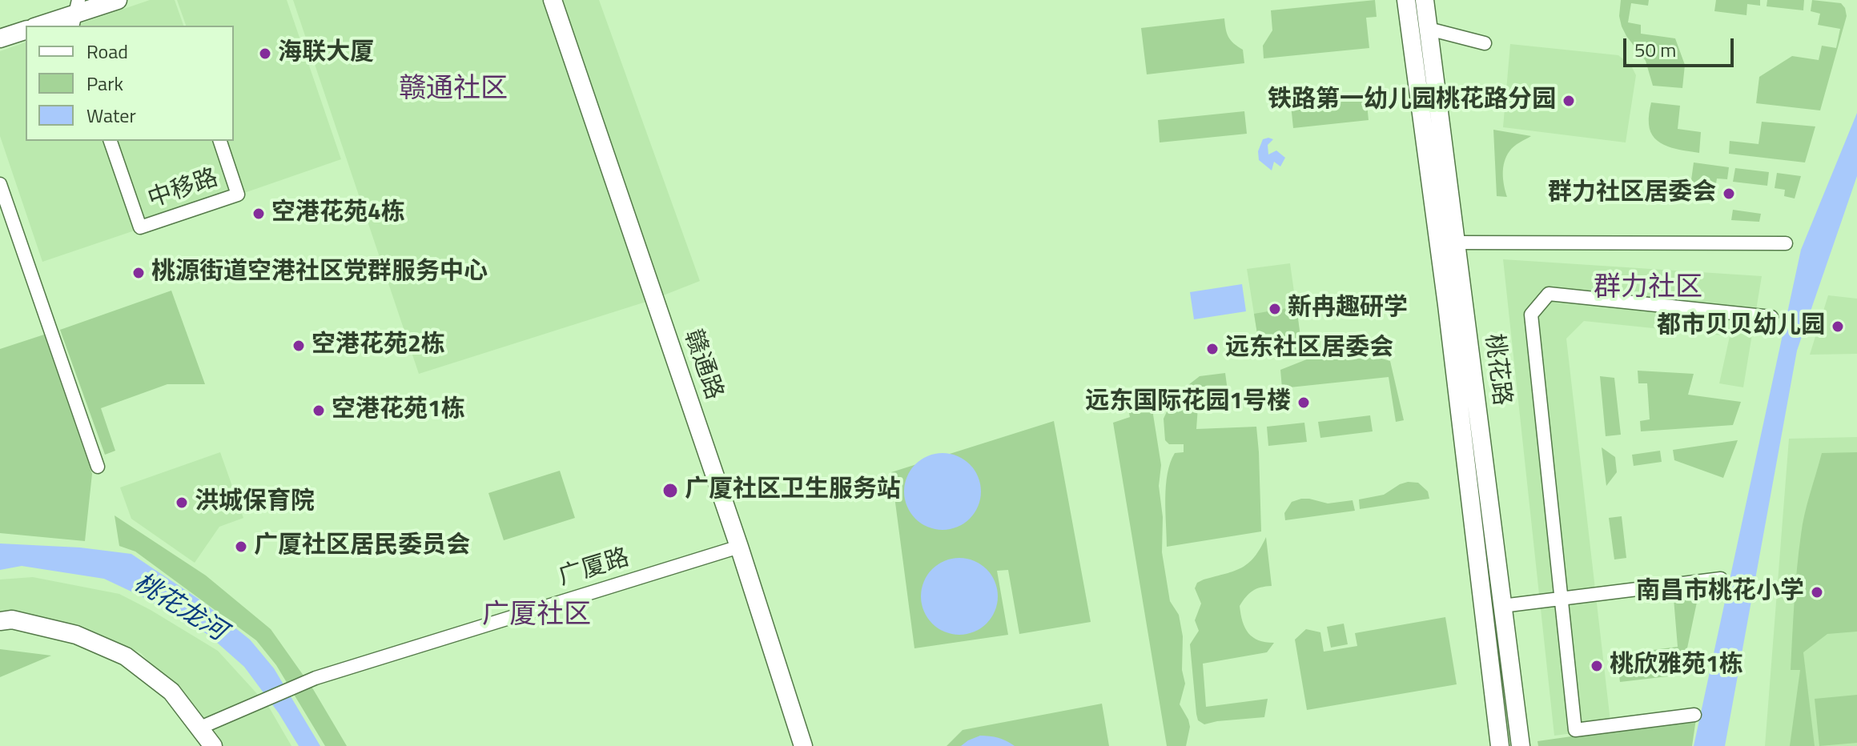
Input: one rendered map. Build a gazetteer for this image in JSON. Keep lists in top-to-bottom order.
{
  "streets": {
    "main road": ["赣通路", "桃花路"],
    "street": ["中移路", "广厦路"]
  },
  "crossings": [
    ["赣通路", "广厦路"]
  ],
  "districts": ["赣通社区", "群力社区", "广厦社区"],
  "water": ["桃花龙河"],
  "places": [
    "海联大厦",
    "铁路第一幼儿园桃花路分园",
    "群力社区居委会",
    "空港花苑4栋",
    "桃源街道空港社区党群服务中心",
    "新冉趣研学",
    "都市贝贝幼儿园",
    "空港花苑2栋",
    "远东社区居委会",
    "远东国际花园1号楼",
    "空港花苑1栋",
    "广厦社区卫生服务站",
    "洪城保育院",
    "广厦社区居民委员会",
    "南昌市桃花小学",
    "桃欣雅苑1栋"
  ],
  "legend": ["Road", "Park", "Water"],
  "scale_bar": "50 m"
}
